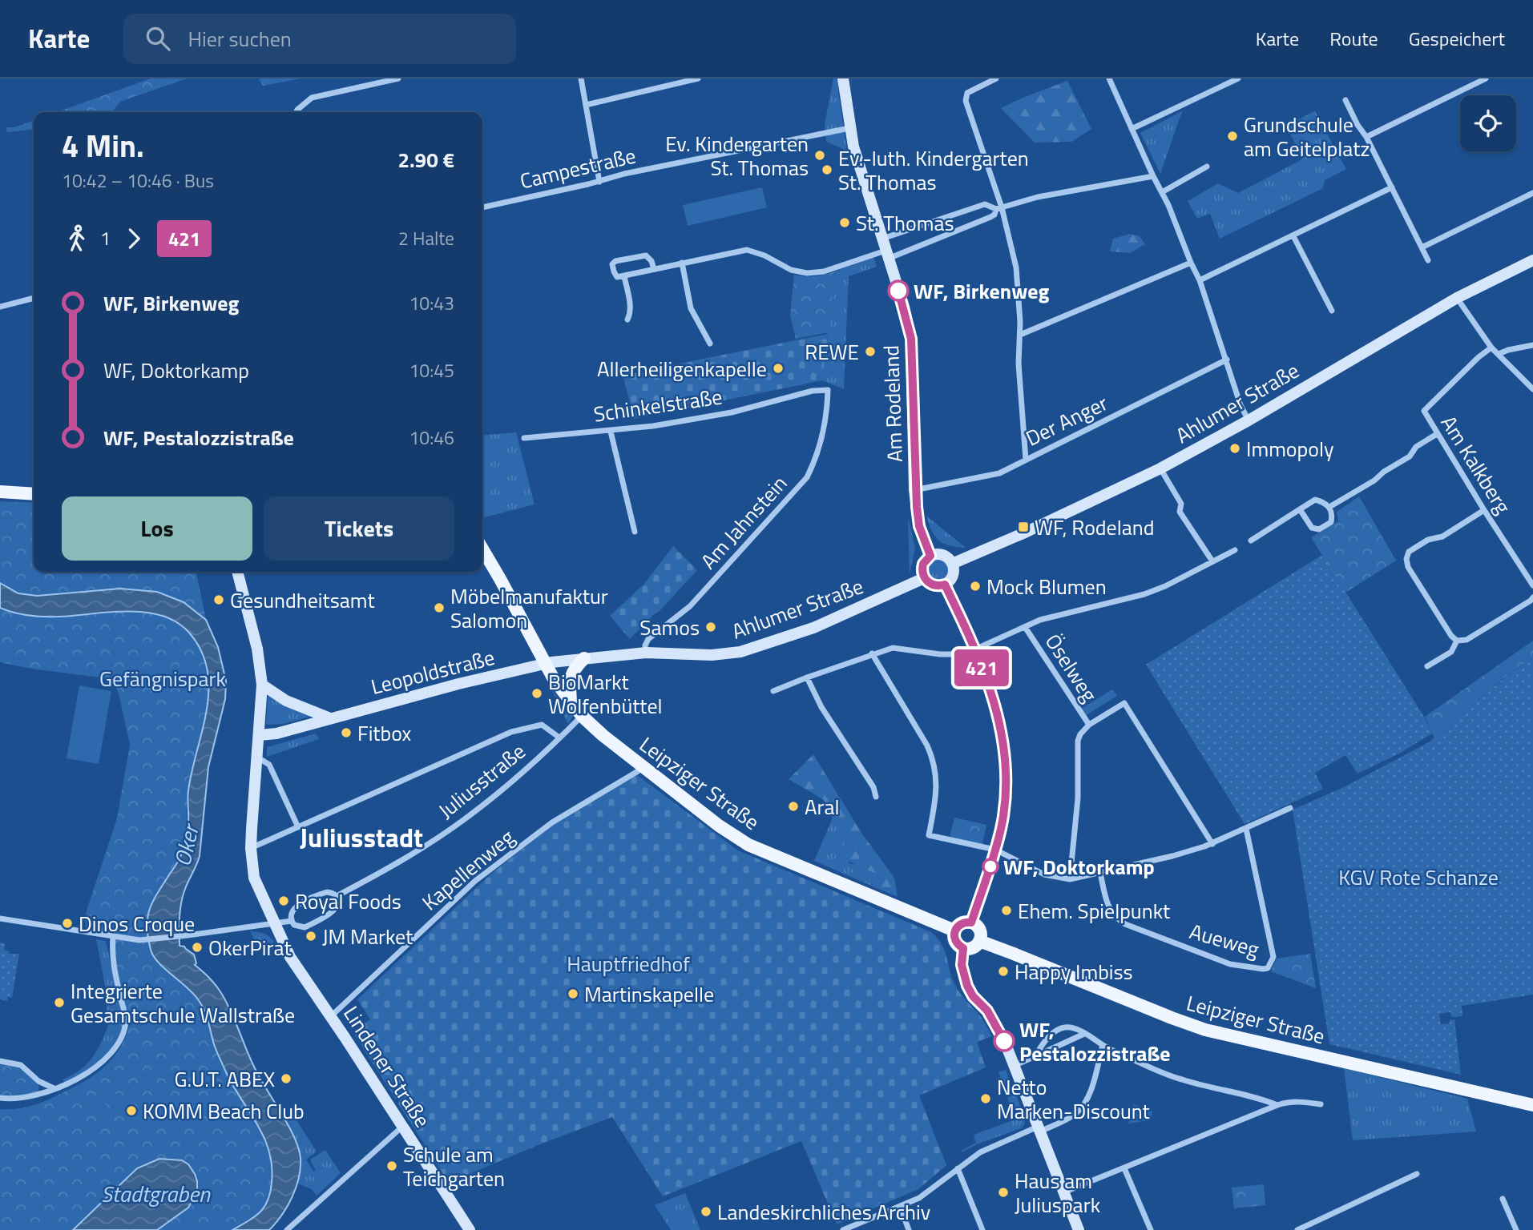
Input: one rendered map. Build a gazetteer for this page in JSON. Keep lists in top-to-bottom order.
{
  "streets": {
    "main road": [
      "Ahlumer Straße",
      "Am Rodeland",
      "Leopoldstraße",
      "Leipziger Straße",
      "Lindener Straße"
    ],
    "street": [
      "Campestraße",
      "Schinkelstraße",
      "Der Anger",
      "Am Kalkberg",
      "Am Jahnstein",
      "Öselweg",
      "Juliusstraße",
      "Kapellenweg",
      "Aueweg"
    ]
  },
  "crossings": [
    ["Campestraße", "Am Rodeland"],
    ["Ahlumer Straße", "Am Rodeland"],
    ["Ahlumer Straße", "Am Jahnstein"],
    ["Ahlumer Straße", "Leopoldstraße"],
    ["Ahlumer Straße", "Leipziger Straße"],
    ["Am Rodeland", "Der Anger"],
    ["Schinkelstraße", "Am Jahnstein"],
    ["Leopoldstraße", "Leipziger Straße"],
    ["Leopoldstraße", "Lindener Straße"],
    ["Juliusstraße", "Leipziger Straße"],
    ["Leipziger Straße", "Kapellenweg"],
    ["Kapellenweg", "Lindener Straße"]
  ],
  "districts": ["Juliusstadt"],
  "water": ["Oker", "Stadtgraben"],
  "parks": ["Gefängnispark", "KGV Rote Schanze", "Hauptfriedhof"],
  "places": {
    "other": [
      "Grundschule am Geitelplatz",
      "Ev. Kindergarten St. Thomas",
      "Ev.-luth. Kindergarten St. Thomas",
      "St. Thomas",
      "WF, Birkenweg",
      "REWE",
      "Allerheiligenkapelle",
      "Immopoly",
      "Mock Blumen",
      "Gesundheitsamt",
      "Möbelmanufaktur Salomon",
      "Samos",
      "BioMarkt Wolfenbüttel",
      "Fitbox",
      "Aral",
      "WF, Doktorkamp",
      "Royal Foods",
      "Ehem. Spielpunkt",
      "Dinos Croque",
      "JM Market",
      "OkerPirat",
      "Happy Imbiss",
      "Martinskapelle",
      "Integrierte Gesamtschule Wallstraße",
      "WF, Pestalozzistraße",
      "G.U.T. ABEX",
      "Netto Marken-Discount",
      "KOMM Beach Club",
      "Schule am Teichgarten",
      "Haus am Juliuspark",
      "Landeskirchliches Archiv"
    ],
    "transit": ["WF, Rodeland"]
  },
  "lines": ["bus line 421"],
  "page": {
    "header": "Karte",
    "search": "Hier suchen",
    "nav": ["Karte", "Route", "Gespeichert"],
    "on_map": "421",
    "heading": ["4 Min.", "10:42 – 10:46 · Bus", "2.90 €"],
    "legs": ["1", "421", "2 Halte"],
    "list": [
      {
        "name": "WF, Birkenweg",
        "value": "10:43"
      },
      {
        "name": "WF, Doktorkamp",
        "value": "10:45"
      },
      {
        "name": "WF, Pestalozzistraße",
        "value": "10:46"
      }
    ],
    "buttons": ["Los", "Tickets"]
  }
}
